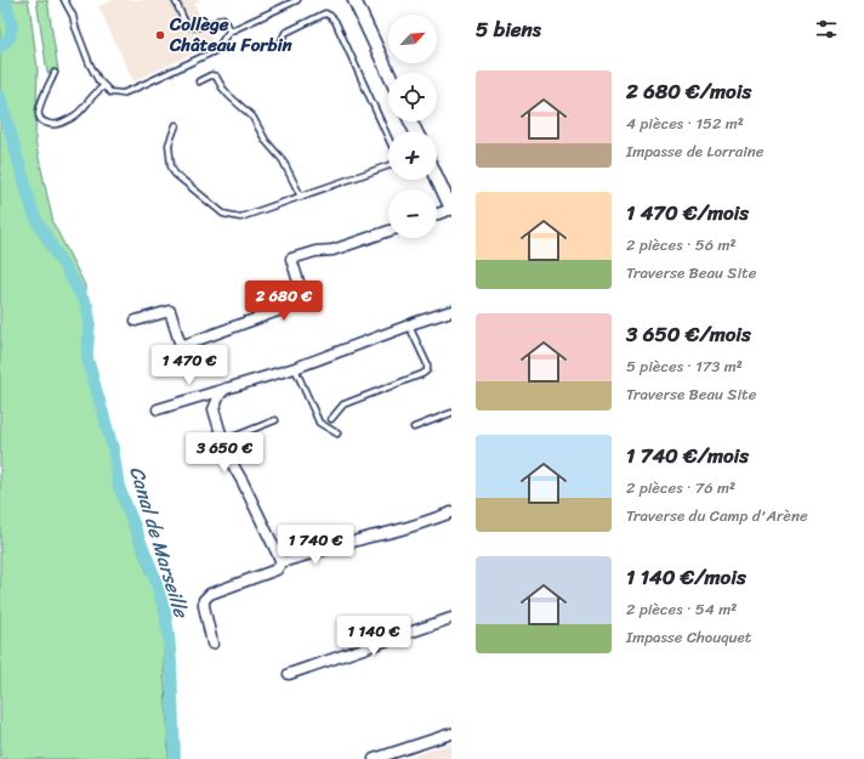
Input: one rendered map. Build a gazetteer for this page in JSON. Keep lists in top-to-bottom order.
{
  "water": ["Canal de Marseille"],
  "places": ["Collège Château Forbin"],
  "north": "top right",
  "page": {
    "heading": "5 biens",
    "map_buttons": ["+", "−"],
    "list": [
      {
        "name": "2 680 €/mois",
        "note": "4 pièces · 152 m² · Impasse de Lorraine"
      },
      {
        "name": "1 470 €/mois",
        "note": "2 pièces · 56 m² · Traverse Beau Site"
      },
      {
        "name": "3 650 €/mois",
        "note": "5 pièces · 173 m² · Traverse Beau Site"
      },
      {
        "name": "1 740 €/mois",
        "note": "2 pièces · 76 m² · Traverse du Camp d'Arène"
      },
      {
        "name": "1 140 €/mois",
        "note": "2 pièces · 54 m² · Impasse Chouquet"
      }
    ],
    "price": [
      "2 680 €",
      "1 470 €",
      "3 650 €",
      "1 740 €",
      "1 140 €"
    ]
  }
}
